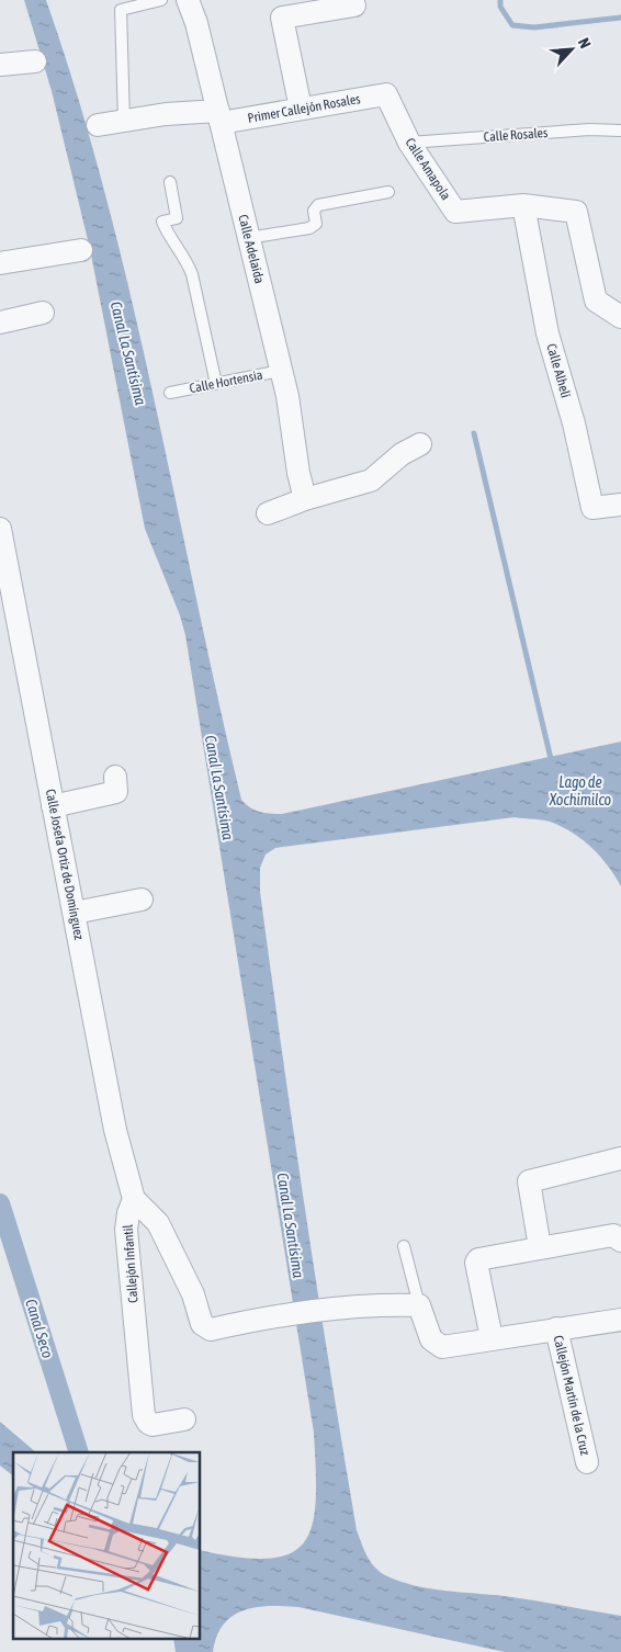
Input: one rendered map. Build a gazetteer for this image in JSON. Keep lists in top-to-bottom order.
{
  "streets": {
    "street": [
      "Primer Callejón Rosales",
      "Calle Amapola",
      "Calle Adelaida",
      "Calle Alhelí",
      "Calle Josefa Ortiz de Domínguez",
      "Callejón Infantil",
      "Callejón Martín de la Cruz"
    ],
    "lane": ["Calle Rosales", "Calle Hortensia"]
  },
  "crossings": [
    ["Primer Callejón Rosales", "Calle Amapola"],
    ["Primer Callejón Rosales", "Calle Adelaida"],
    ["Calle Rosales", "Calle Amapola"],
    ["Calle Amapola", "Calle Alhelí"],
    ["Calle Adelaida", "Calle Hortensia"],
    ["Calle Josefa Ortiz de Domínguez", "Callejón Infantil"],
    ["Callejón Infantil", "Callejón Martín de la Cruz"]
  ],
  "water": ["Canal La Santísima", "Lago de Xochimilco", "Canal Seco"],
  "north": "top right"
}
